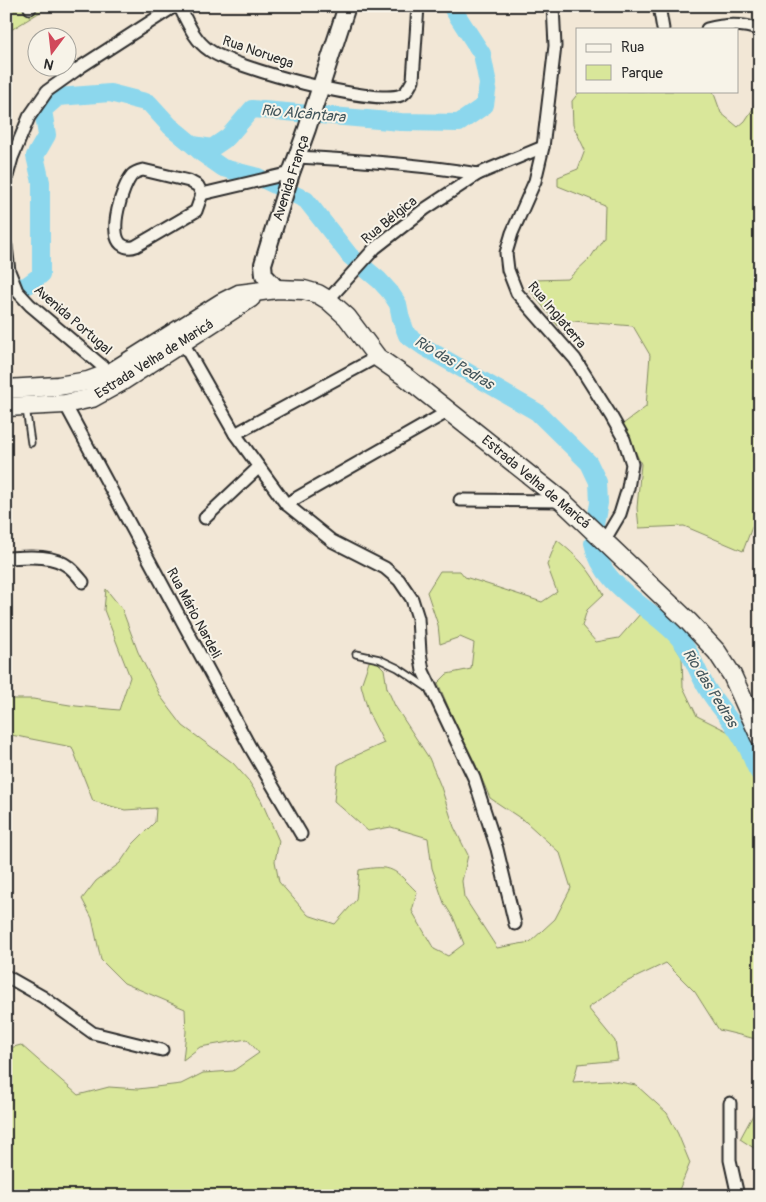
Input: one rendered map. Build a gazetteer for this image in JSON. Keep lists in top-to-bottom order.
{
  "streets": {
    "main road": ["Estrada Velha de Maricá"],
    "street": [
      "Rua Noruega",
      "Avenida França",
      "Rua Bélgica",
      "Rua Inglaterra",
      "Avenida Portugal",
      "Rua Mário Nardeli"
    ]
  },
  "crossings": [
    ["Rua Noruega", "Avenida França"],
    ["Avenida França", "Estrada Velha de Maricá"],
    ["Rua Bélgica", "Rua Inglaterra"],
    ["Rua Bélgica", "Estrada Velha de Maricá"],
    ["Rua Inglaterra", "Estrada Velha de Maricá"],
    ["Avenida Portugal", "Estrada Velha de Maricá"],
    ["Estrada Velha de Maricá", "Rua Mário Nardeli"]
  ],
  "water": ["Rio Alcântara", "Rio das Pedras"],
  "legend": ["Rua", "Parque"],
  "north": "bottom"
}
